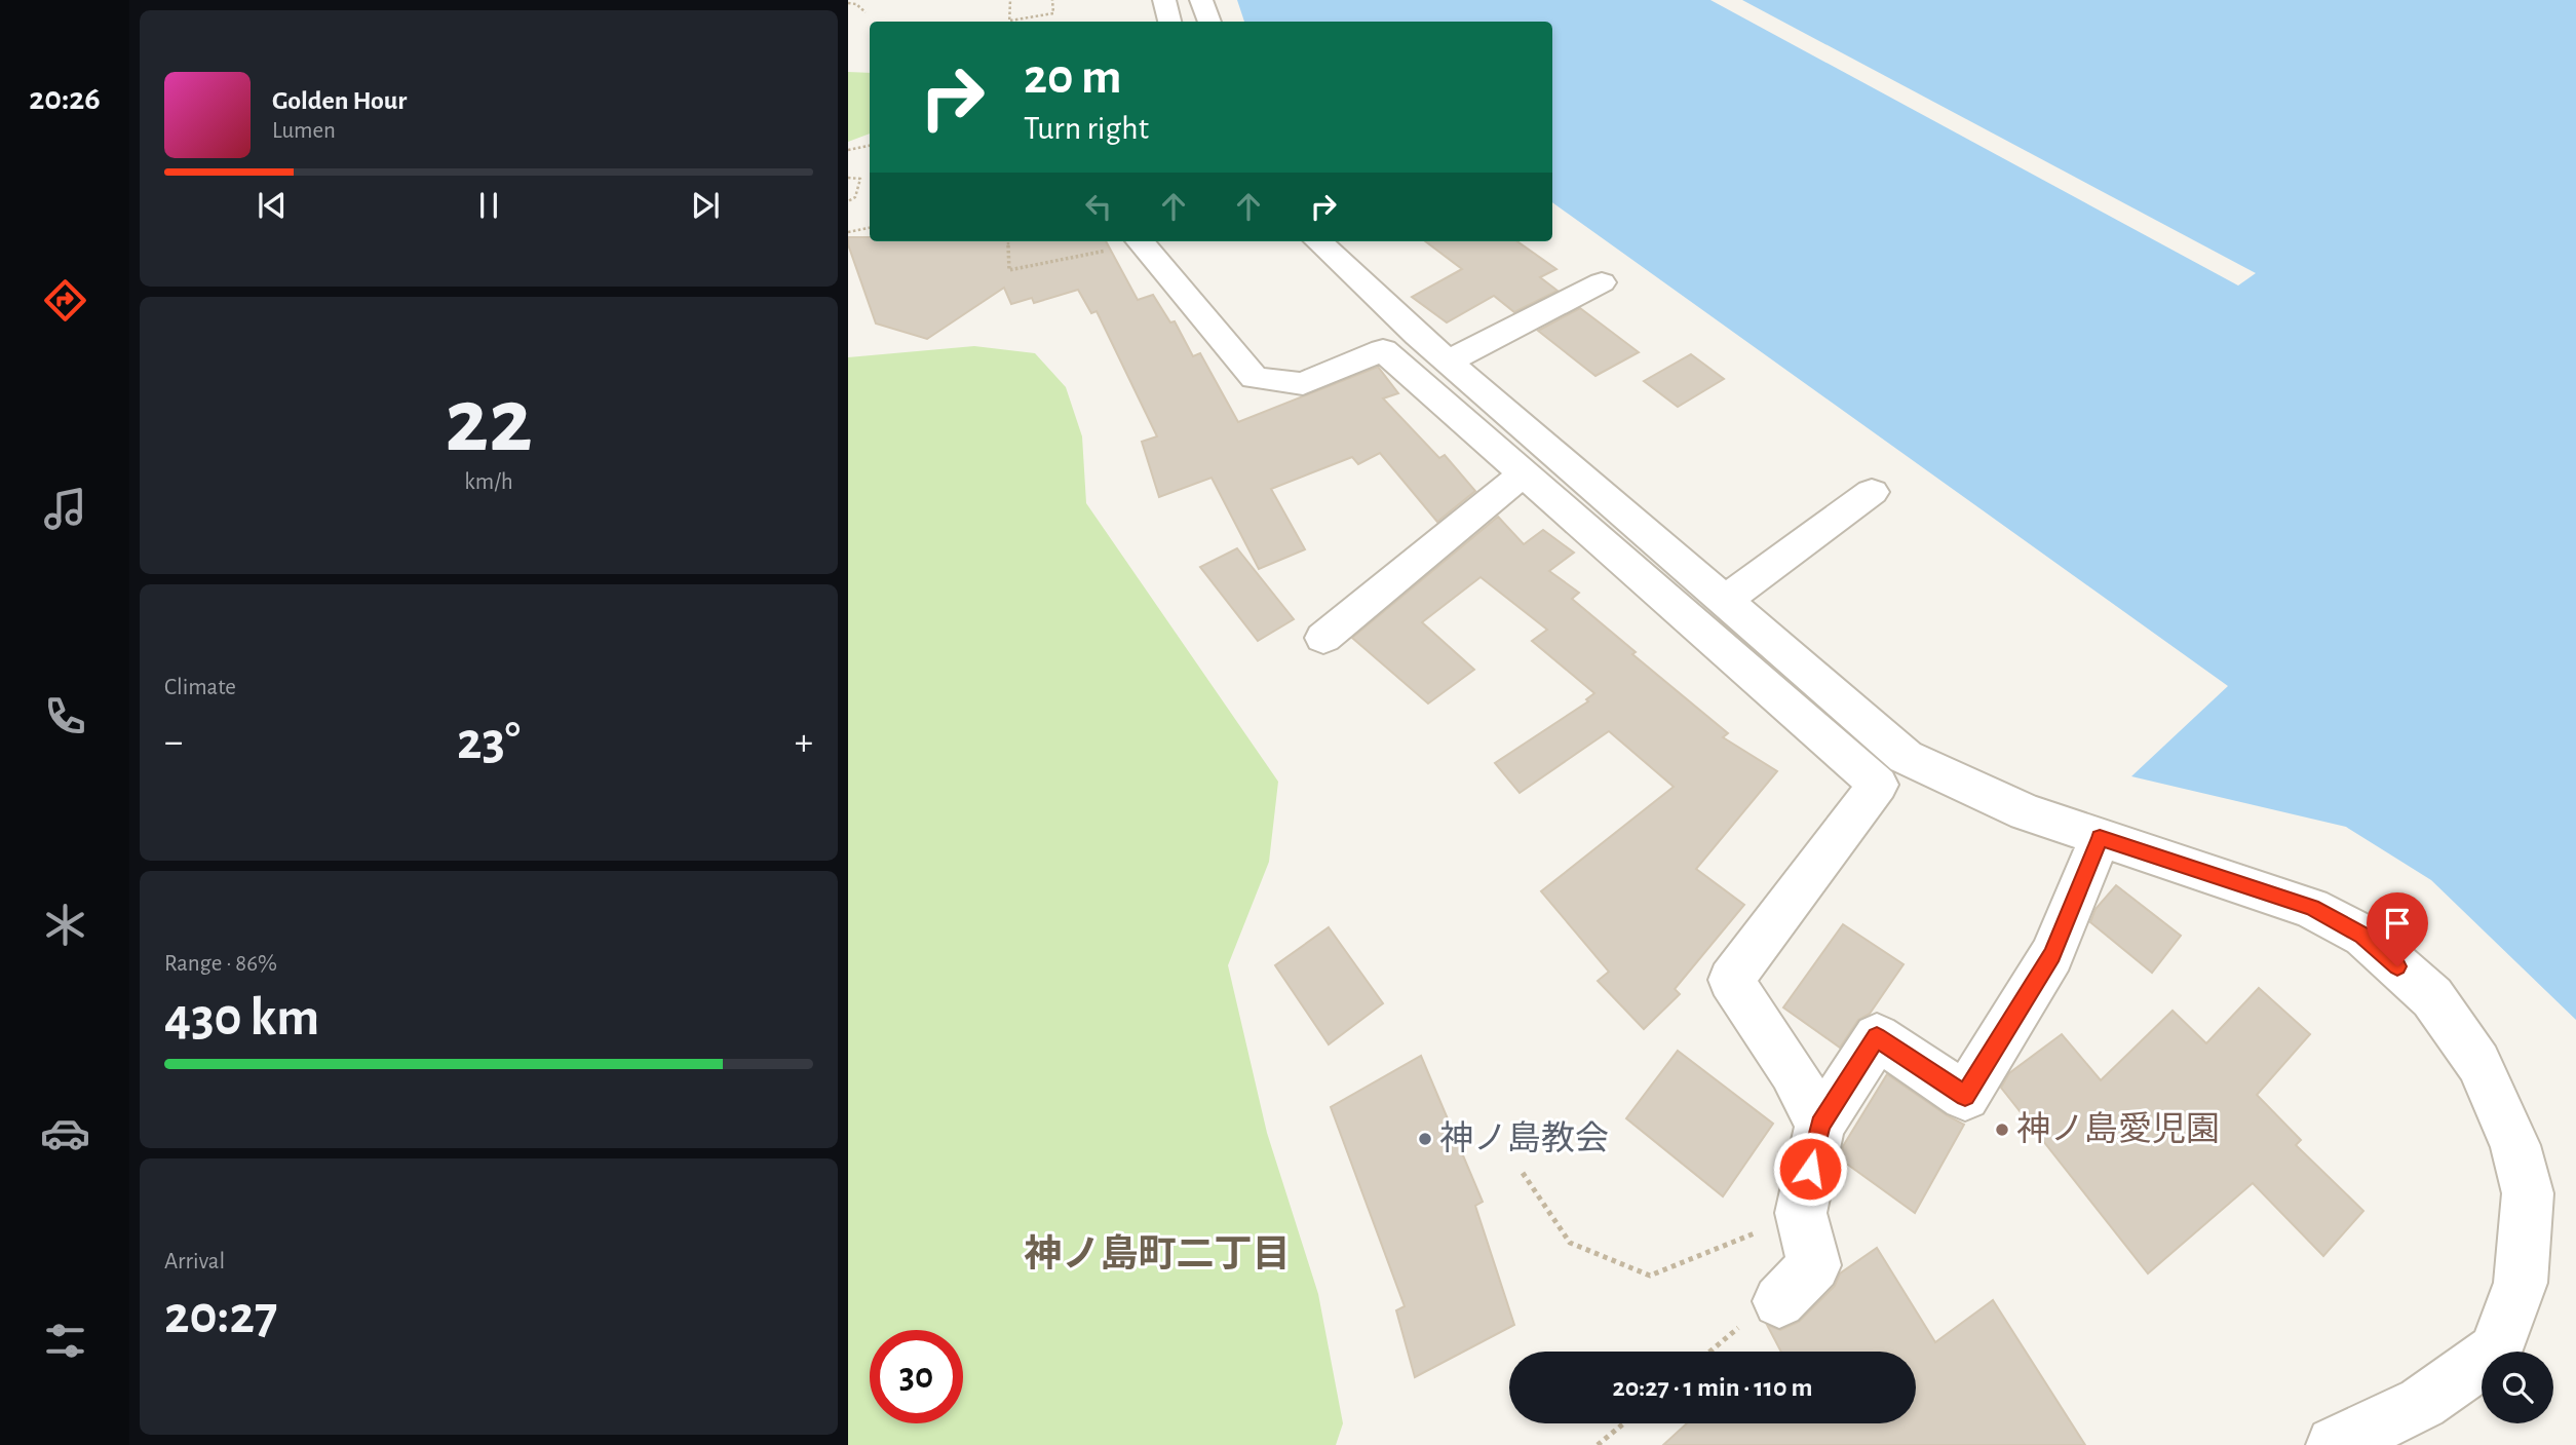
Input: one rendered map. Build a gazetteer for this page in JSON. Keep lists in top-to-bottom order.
{
  "districts": ["神ノ島町二丁目"],
  "places": ["神ノ島愛児園", "神ノ島教会"],
  "page": {
    "tabs": "20:26",
    "turn": ["20 m", "Turn right"],
    "song": ["Golden Hour", "Lumen"],
    "tile": [
      ["22", "km/h"],
      "Climate",
      ["Range · 86%", "430 km"],
      ["Arrival", "20:27"]
    ],
    "heat": ["−", "23°", "+"],
    "limit": "30",
    "trip": "20:27 · 1 min · 110 m"
  }
}
